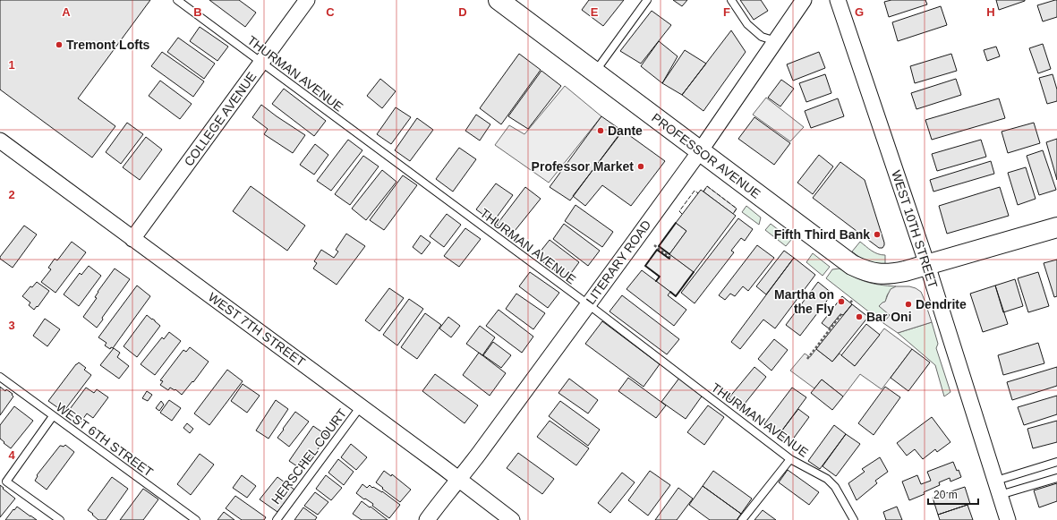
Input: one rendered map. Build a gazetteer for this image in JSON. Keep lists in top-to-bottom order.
{
  "streets": {
    "street": [
      "COLLEGE AVENUE",
      "PROFESSOR AVENUE",
      "WEST 10TH STREET",
      "LITERARY ROAD",
      "WEST 7TH STREET"
    ],
    "lane": ["THURMAN AVENUE", "WEST 6TH STREET", "HERSCHEL COURT"]
  },
  "crossings": [
    ["THURMAN AVENUE", "COLLEGE AVENUE"],
    ["THURMAN AVENUE", "LITERARY ROAD"],
    ["COLLEGE AVENUE", "WEST 7TH STREET"],
    ["PROFESSOR AVENUE", "WEST 10TH STREET"],
    ["PROFESSOR AVENUE", "LITERARY ROAD"],
    ["LITERARY ROAD", "WEST 7TH STREET"],
    ["WEST 7TH STREET", "HERSCHEL COURT"]
  ],
  "places": [
    "Tremont Lofts",
    "Dante",
    "Professor Market",
    "Fifth Third Bank",
    "Martha on the Fly",
    "Dendrite",
    "Bar Oni"
  ],
  "scale_bar": "20 m",
  "grid": {
    "columns": [
      "A",
      "B",
      "C",
      "D",
      "E",
      "F",
      "G",
      "H"
    ],
    "rows": [
      "1",
      "2",
      "3",
      "4"
    ]
  }
}
